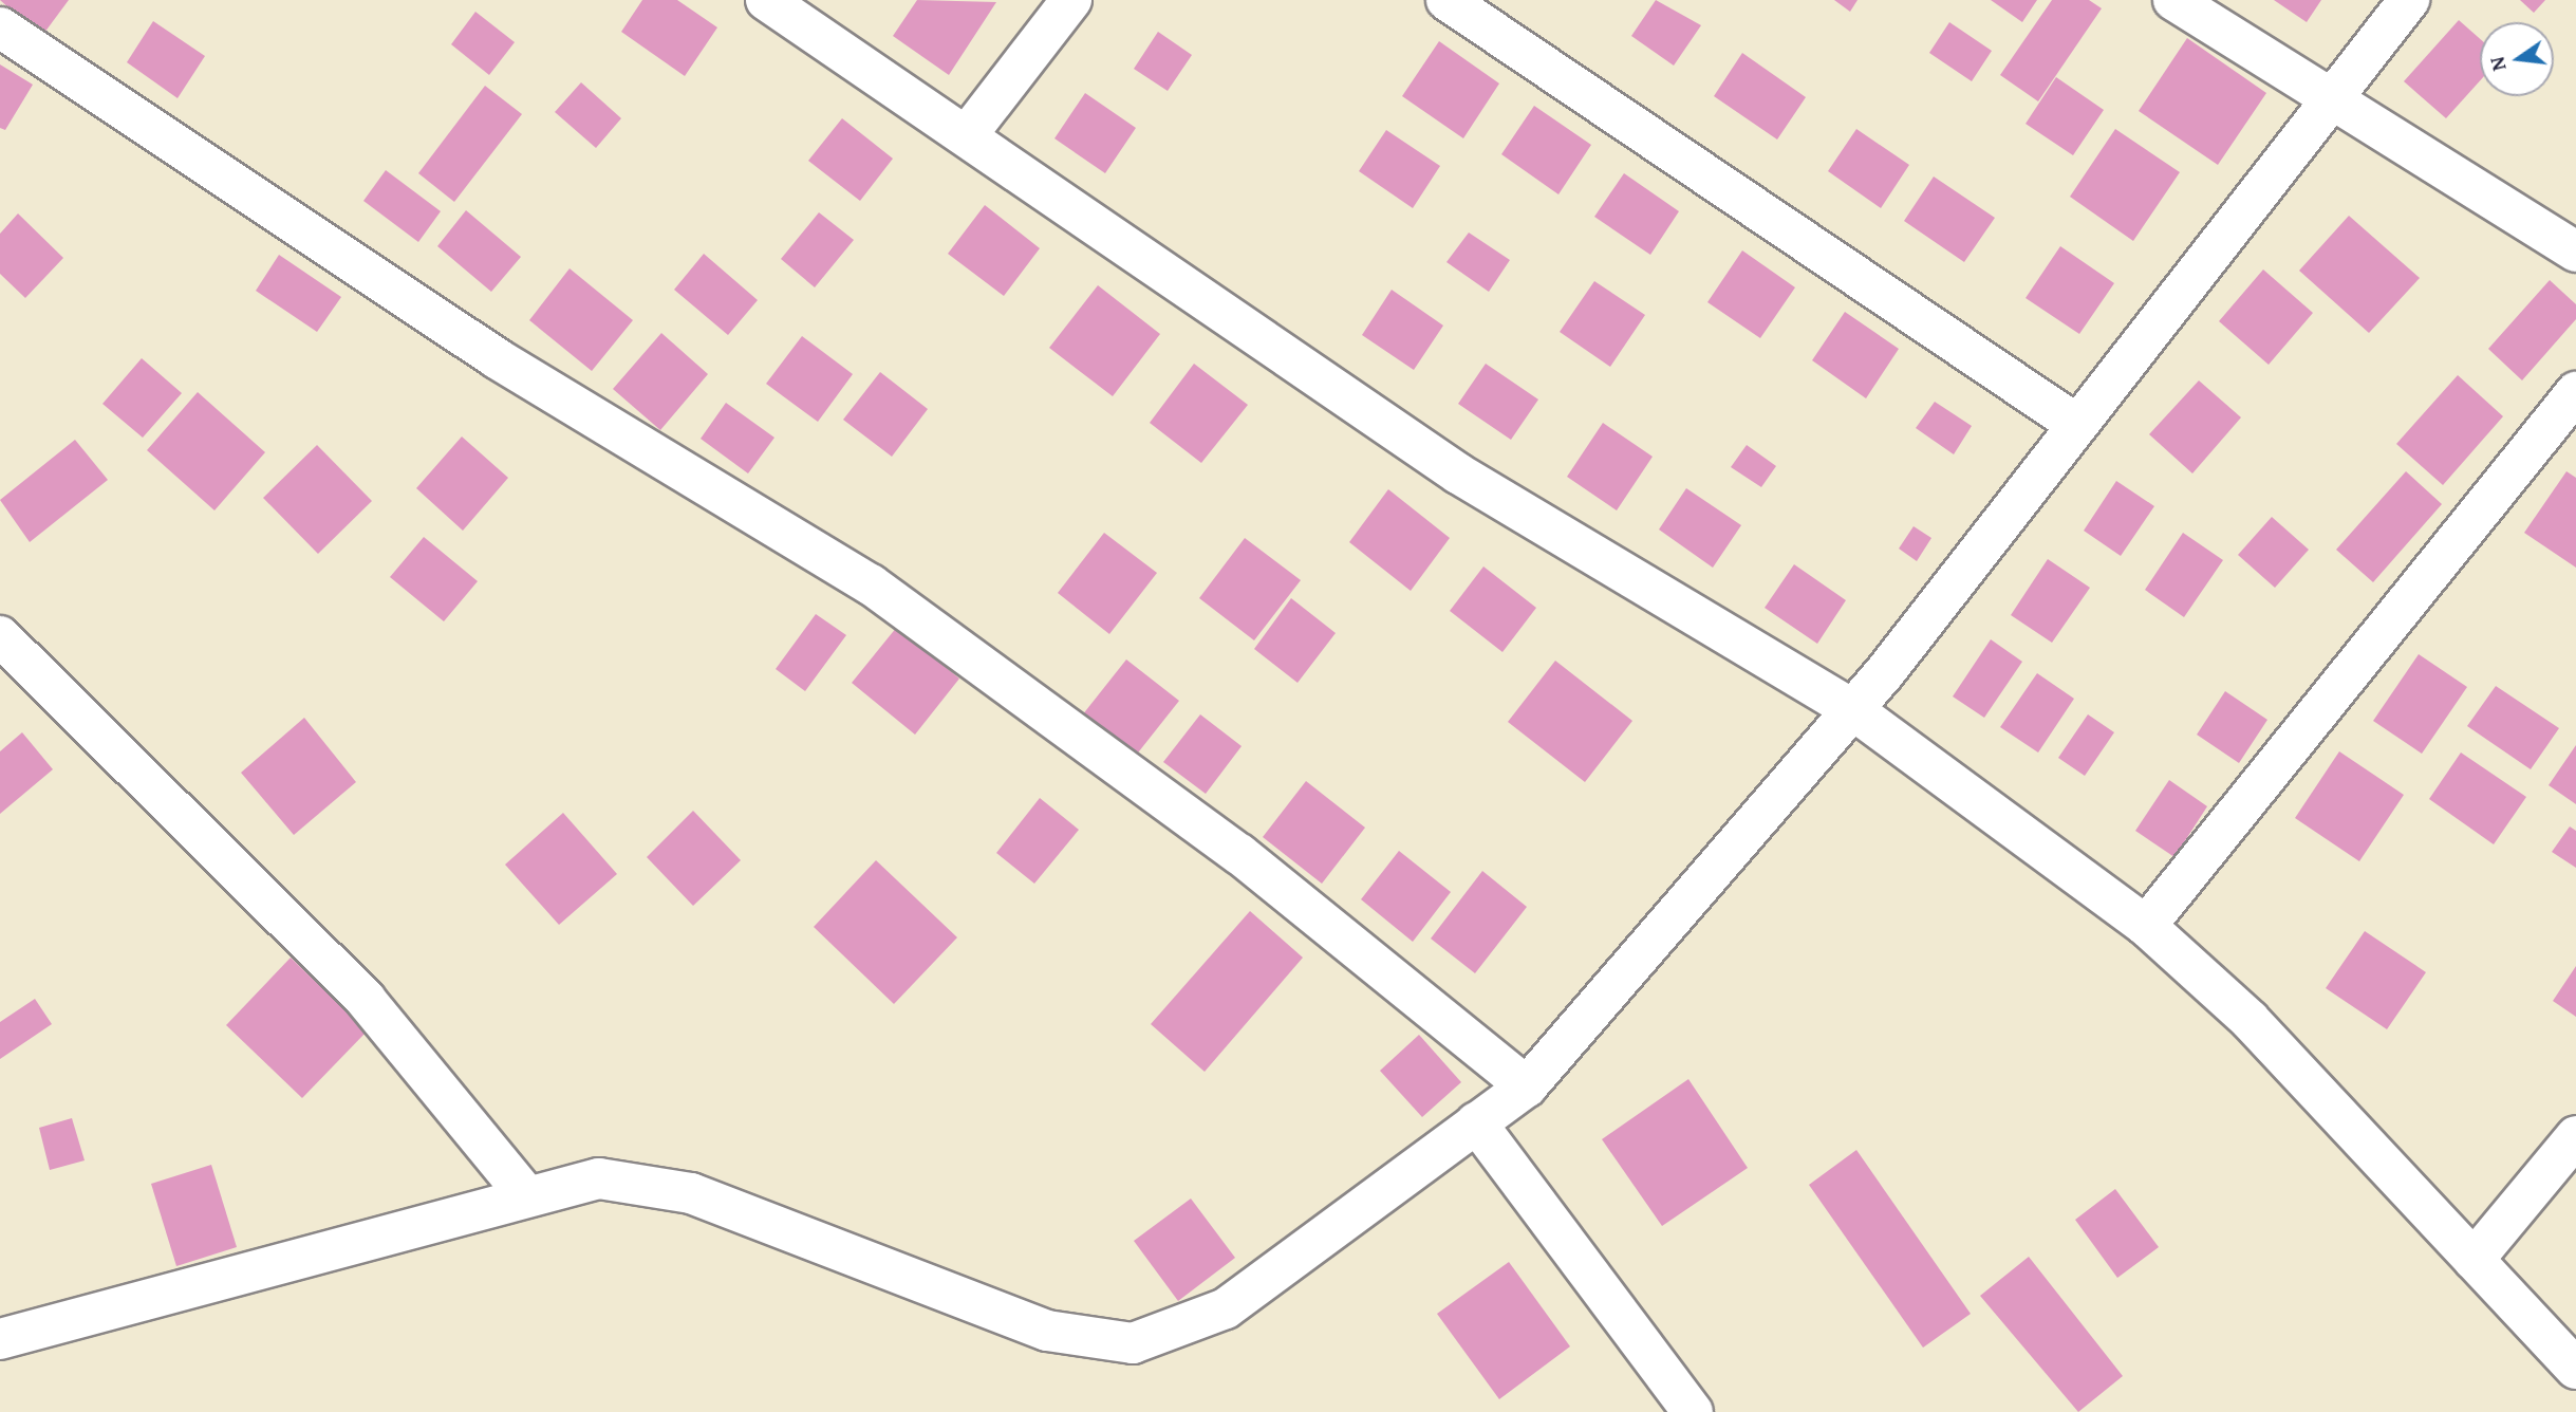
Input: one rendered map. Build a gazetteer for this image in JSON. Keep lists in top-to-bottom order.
{
  "north": "left"
}
